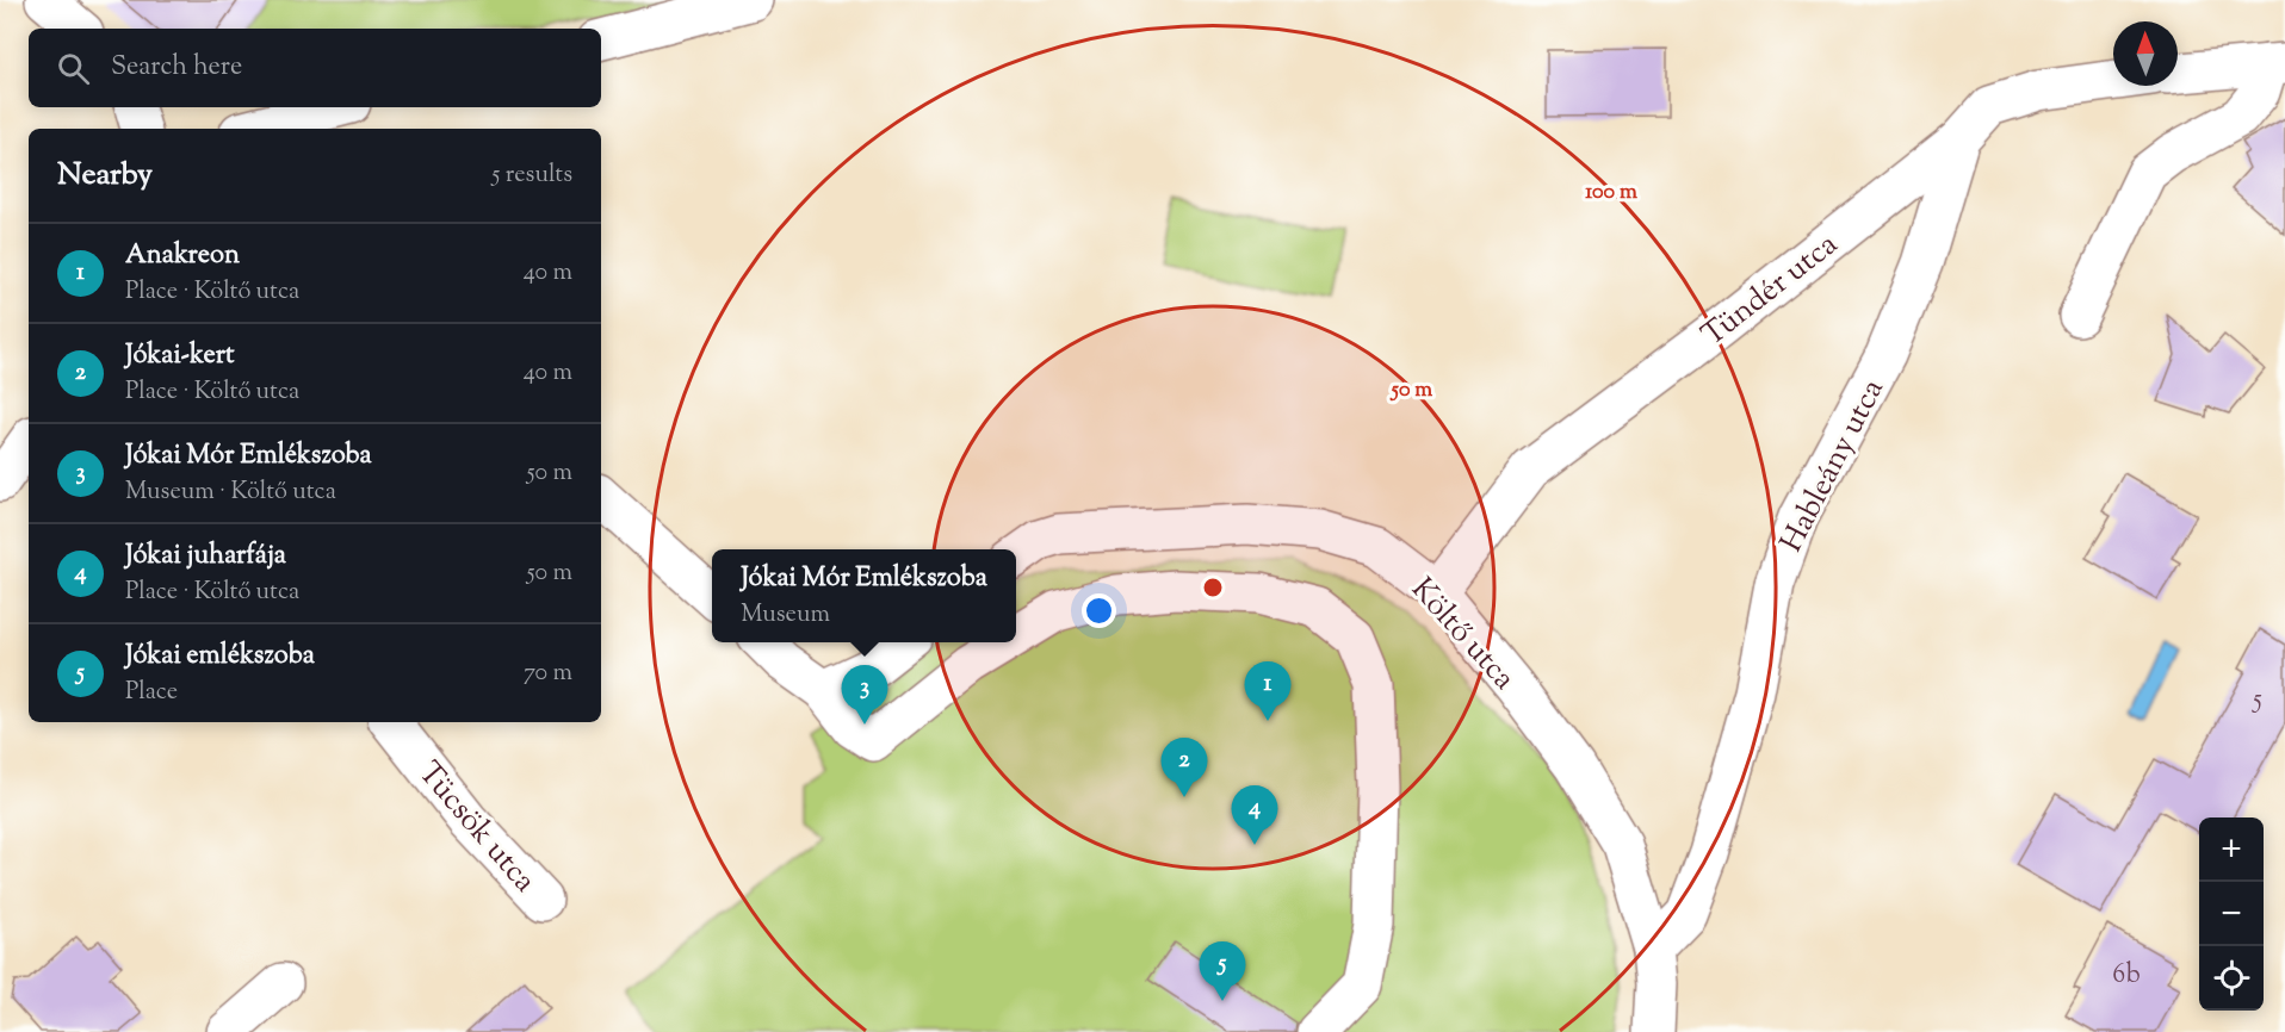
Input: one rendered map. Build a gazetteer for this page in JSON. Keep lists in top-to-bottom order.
{
  "streets": {
    "street": [
      "Tündér utca",
      "Hableány utca",
      "Költő utca",
      "Tücsök utca"
    ]
  },
  "crossings": [
    ["Tündér utca", "Hableány utca"],
    ["Tündér utca", "Költő utca"],
    ["Hableány utca", "Költő utca"]
  ],
  "house_numbers": ["5", "6b"],
  "north": "top",
  "page": {
    "search": "Search here",
    "heading": ["Nearby", "5 results"],
    "list": [
      {
        "mark": "1",
        "name": "Anakreon",
        "note": "Place · Költő utca",
        "value": "40 m"
      },
      {
        "mark": "2",
        "name": "Jókai-kert",
        "note": "Place · Költő utca",
        "value": "40 m"
      },
      {
        "mark": "3",
        "name": "Jókai Mór Emlékszoba",
        "note": "Museum · Költő utca",
        "value": "50 m"
      },
      {
        "mark": "4",
        "name": "Jókai juharfája",
        "note": "Place · Költő utca",
        "value": "50 m"
      },
      {
        "mark": "5",
        "name": "Jókai emlékszoba",
        "note": "Place",
        "value": "70 m"
      }
    ],
    "popup": ["Jókai Mór Emlékszoba", "Museum"],
    "pins": [
      "1",
      "3",
      "2",
      "4",
      "5"
    ],
    "map_buttons": ["+", "−"]
  },
  "rings": ["100 m", "50 m"]
}
